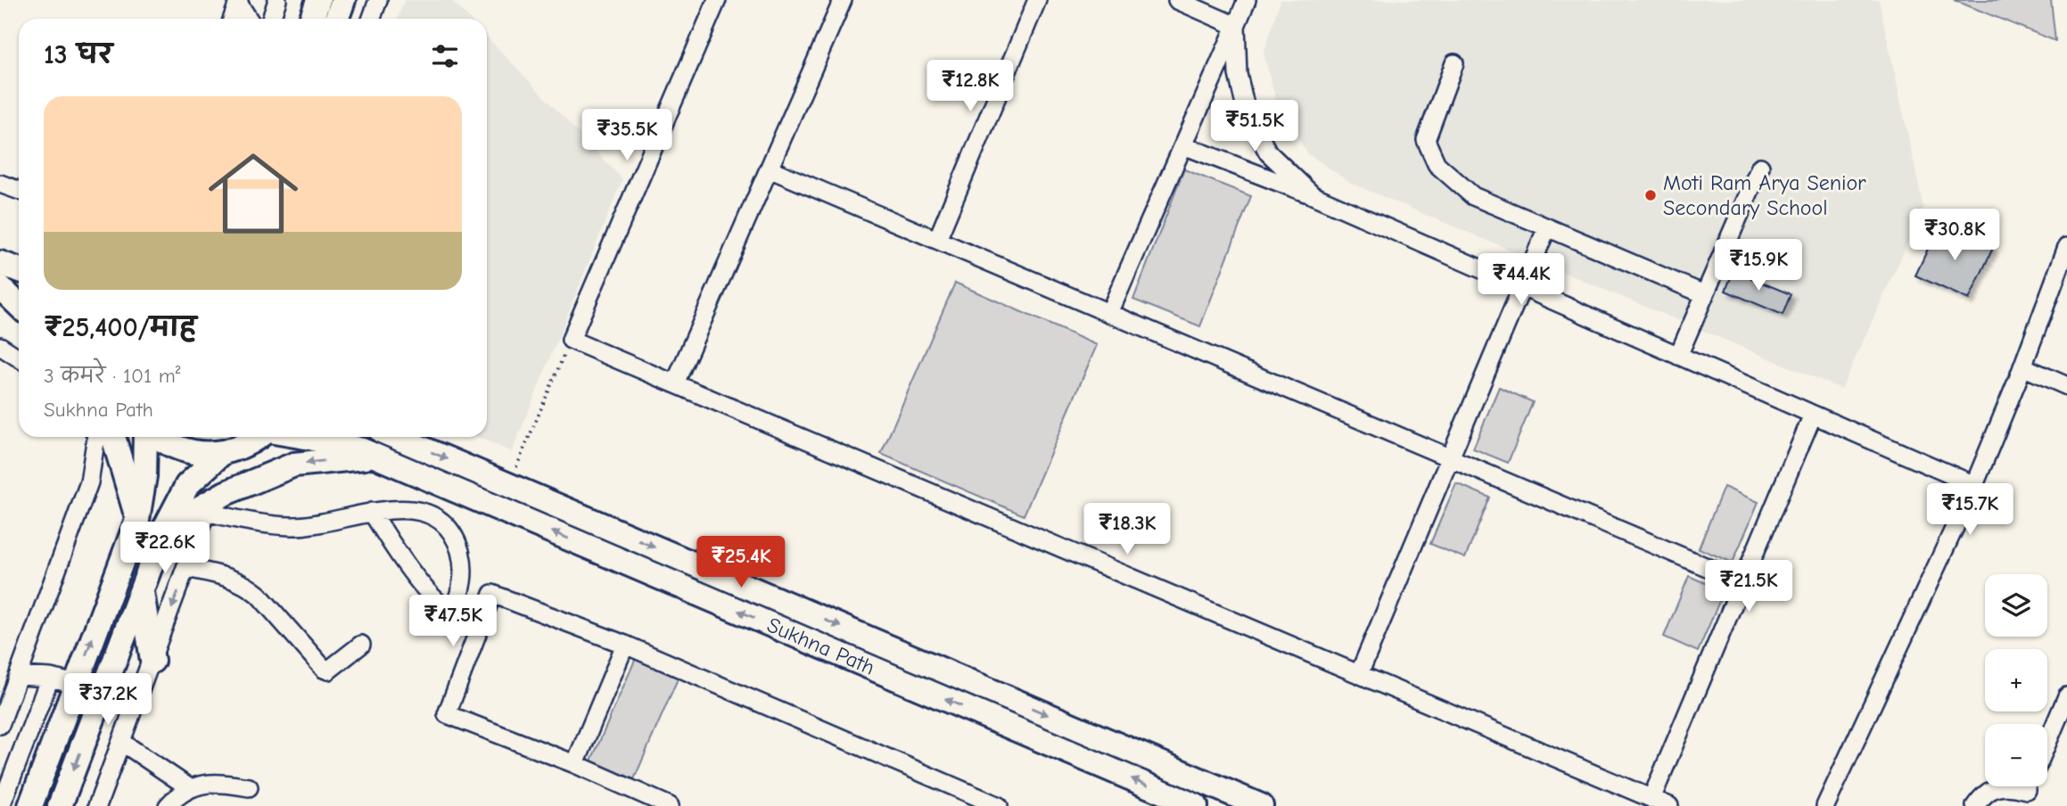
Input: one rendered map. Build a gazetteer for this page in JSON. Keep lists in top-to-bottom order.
{
  "streets": {
    "main road": ["Sukhna Path"]
  },
  "places": ["Moti Ram Arya Senior Secondary School"],
  "page": {
    "heading": "13 घर",
    "price": [
      "₹12.8K",
      "₹51.5K",
      "₹35.5K",
      "₹30.8K",
      "₹15.9K",
      "₹44.4K",
      "₹15.7K",
      "₹18.3K",
      "₹22.6K",
      "₹25.4K",
      "₹21.5K",
      "₹47.5K",
      "₹37.2K"
    ],
    "list": [
      {
        "name": "₹25,400/माह",
        "note": "3 कमरे · 101 m² · Sukhna Path"
      }
    ],
    "map_buttons": ["+", "−"]
  }
}
